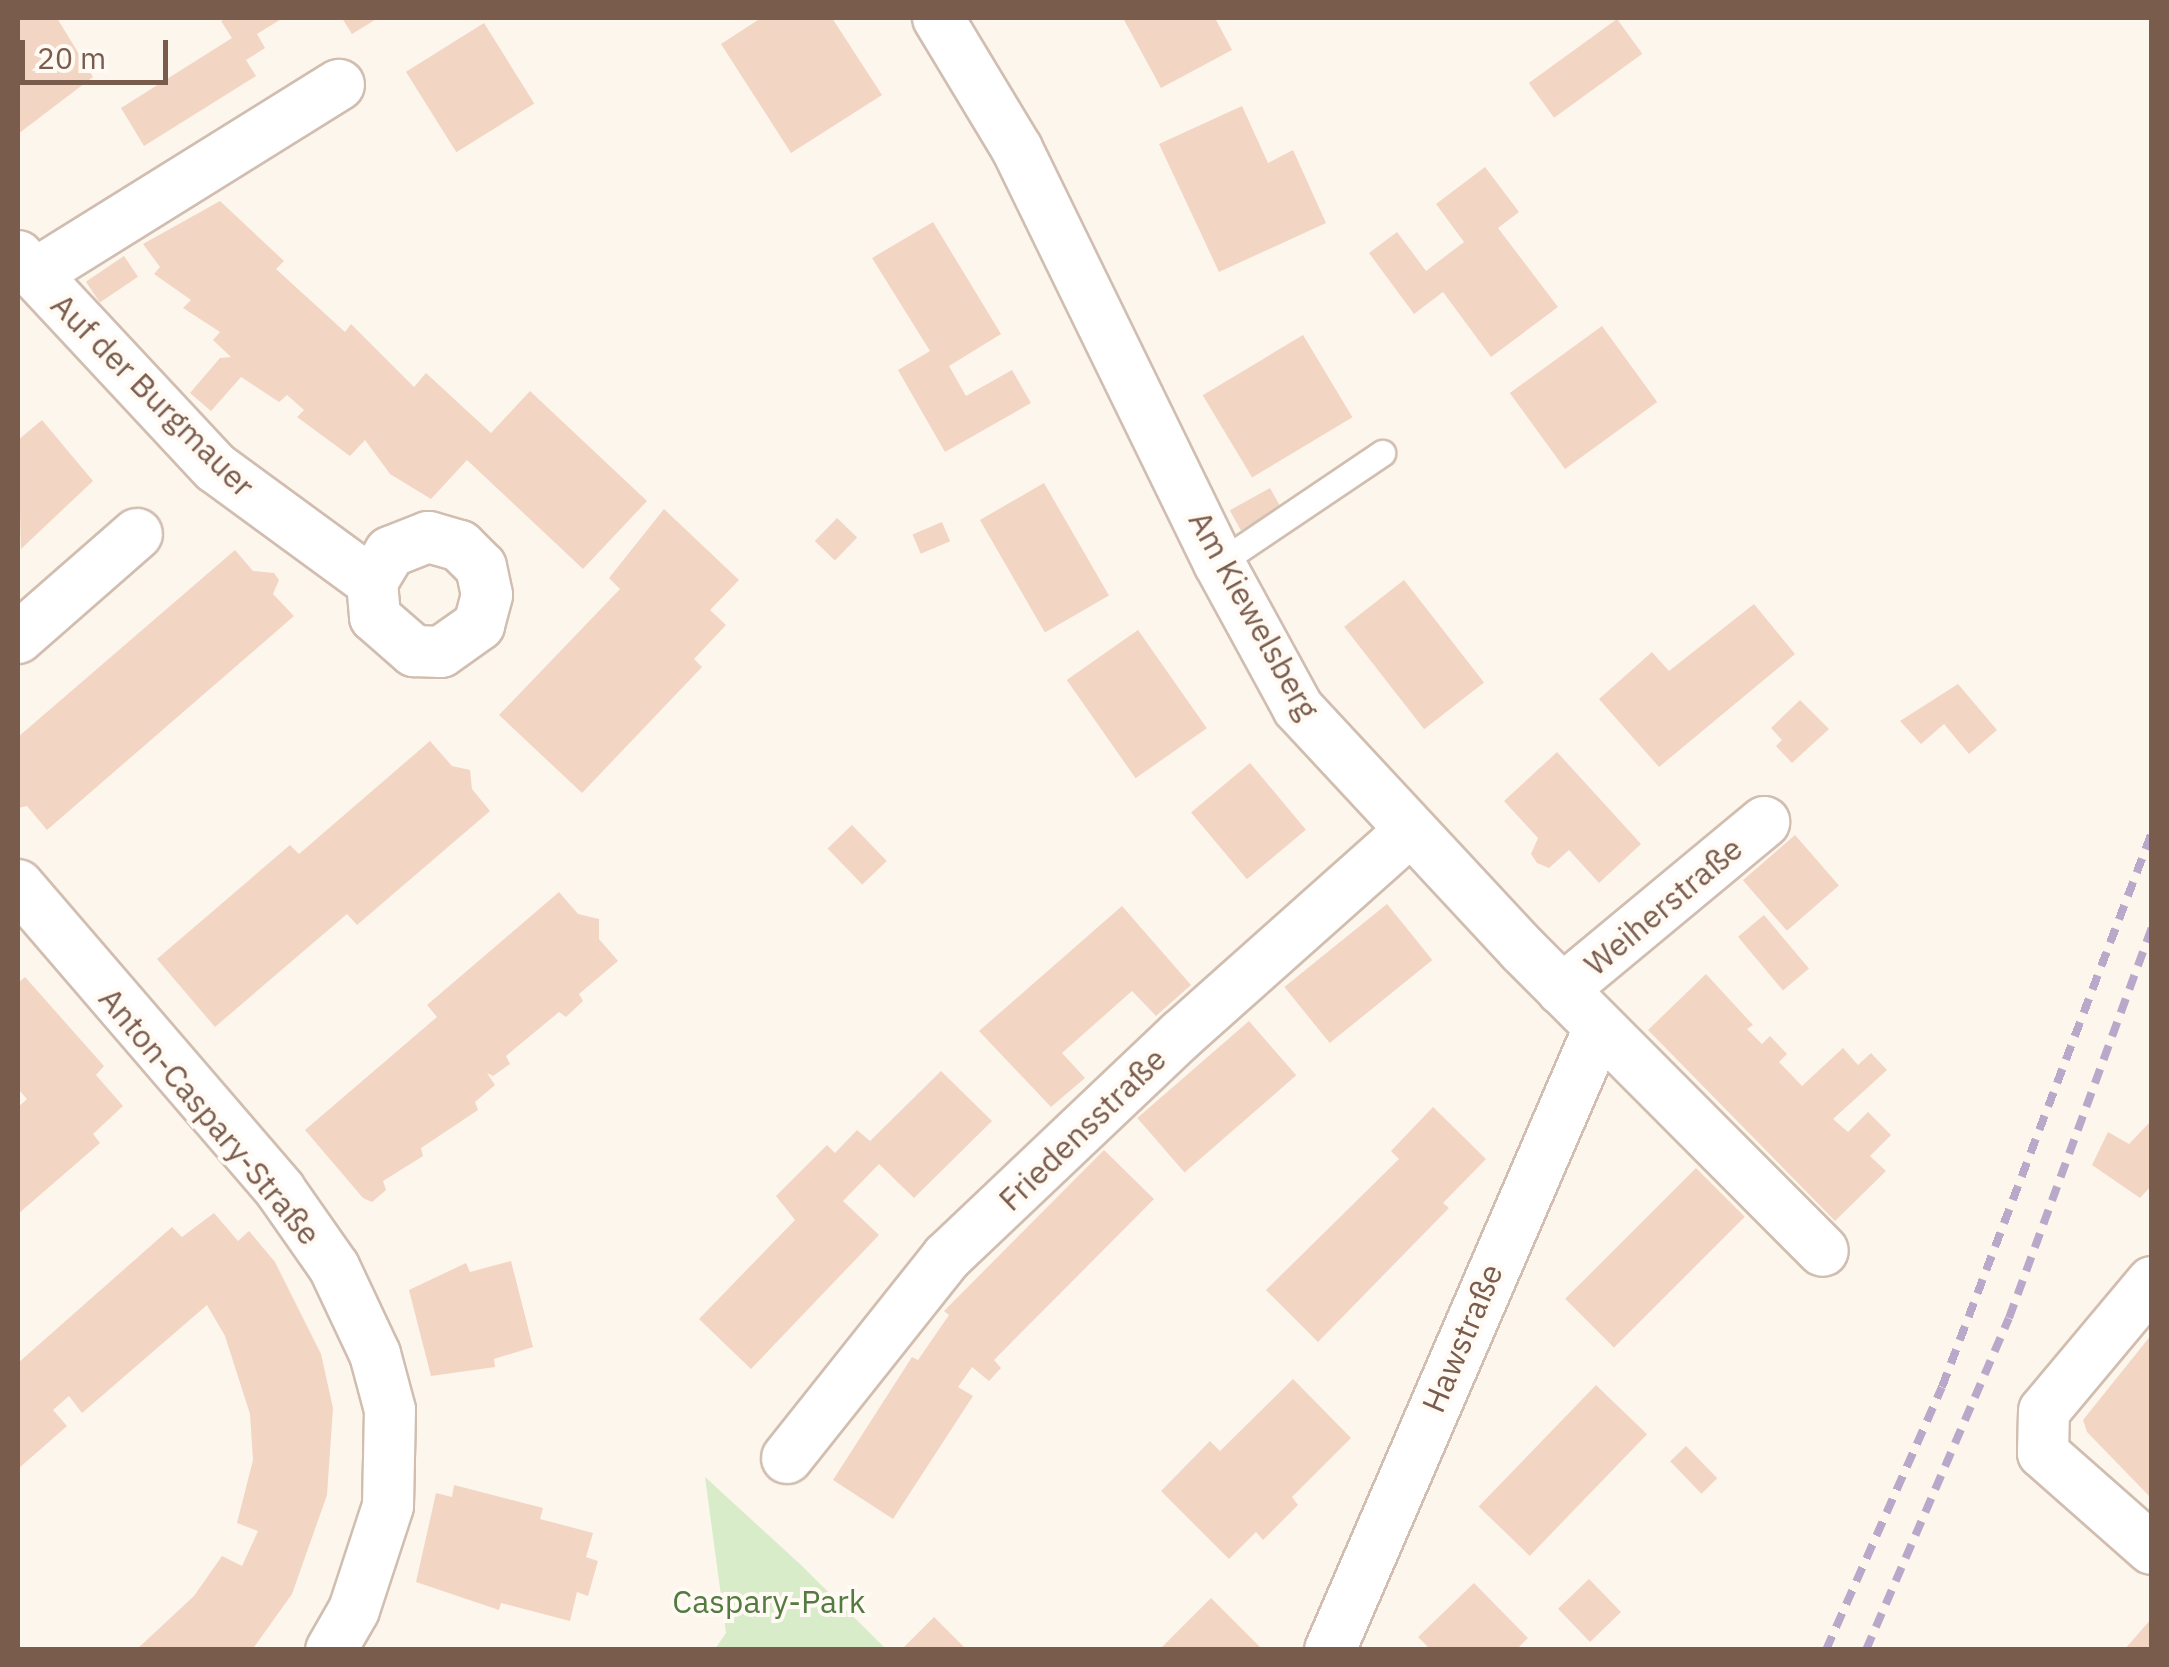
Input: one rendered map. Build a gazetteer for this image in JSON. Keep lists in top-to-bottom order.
{
  "streets": {
    "street": [
      "Auf der Burgmauer",
      "Am Kiewelsberg",
      "Weiherstraße",
      "Anton-Caspary-Straße",
      "Friedensstraße",
      "Hawstraße"
    ]
  },
  "crossings": [
    ["Am Kiewelsberg", "Weiherstraße"],
    ["Am Kiewelsberg", "Friedensstraße"],
    ["Am Kiewelsberg", "Hawstraße"]
  ],
  "parks": ["Caspary-Park"],
  "scale_bar": "20 m"
}
